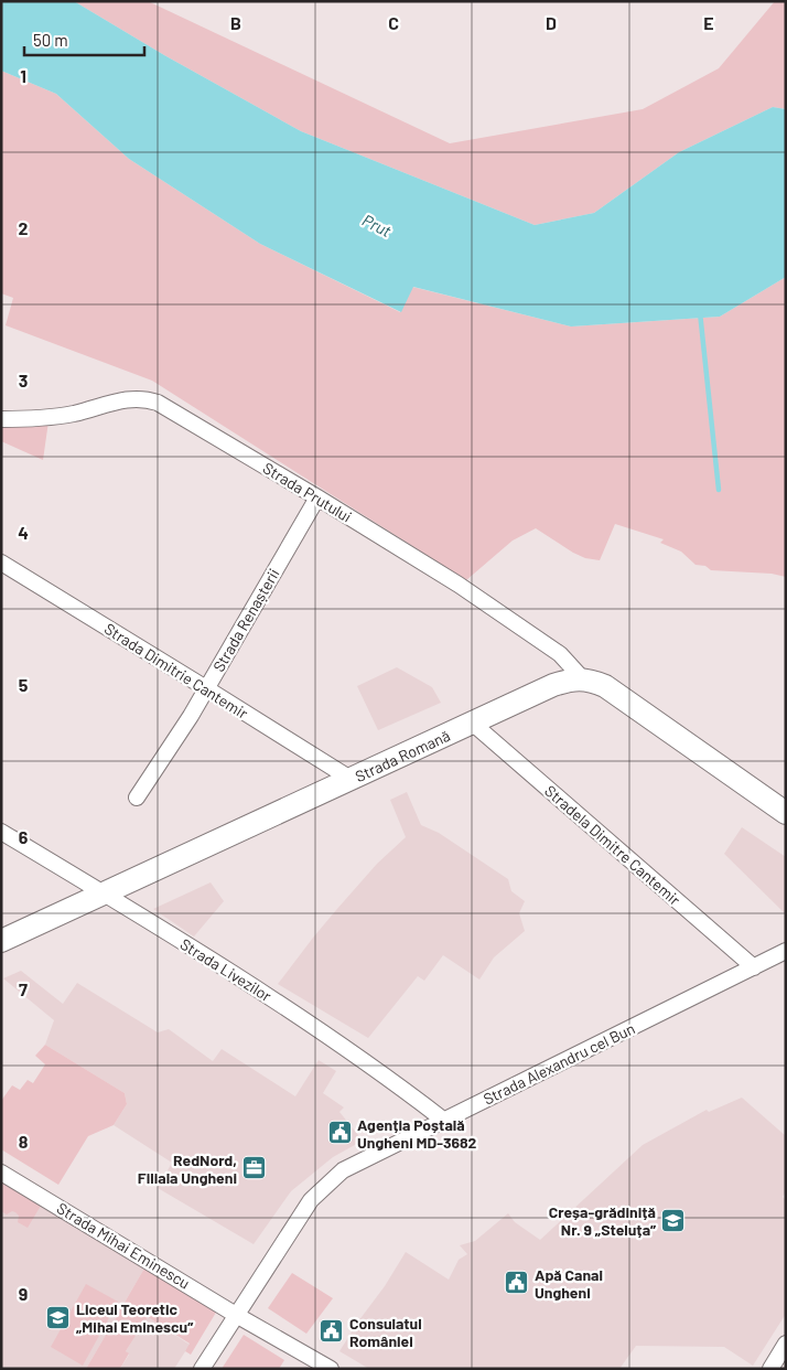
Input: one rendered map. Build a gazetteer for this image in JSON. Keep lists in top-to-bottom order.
{
  "streets": {
    "main road": ["Strada Romană"],
    "street": [
      "Strada Prutului",
      "Strada Renașterii",
      "Strada Dimitrie Cantemir",
      "Stradela Dimitre Cantemir",
      "Strada Livezilor",
      "Strada Alexandru cel Bun",
      "Strada Mihai Eminescu"
    ]
  },
  "crossings": [
    ["Strada Prutului", "Strada Renașterii"],
    ["Strada Prutului", "Strada Romană"],
    ["Strada Renașterii", "Strada Dimitrie Cantemir"],
    ["Strada Dimitrie Cantemir", "Strada Romană"],
    ["Strada Romană", "Stradela Dimitre Cantemir"],
    ["Strada Romană", "Strada Livezilor"],
    ["Stradela Dimitre Cantemir", "Strada Alexandru cel Bun"],
    ["Strada Livezilor", "Strada Alexandru cel Bun"],
    ["Strada Alexandru cel Bun", "Strada Mihai Eminescu"]
  ],
  "water": ["Prut"],
  "places": {
    "public building": ["Agenția Poștală Ungheni MD-3682", "Apă Canal Ungheni", "Consulatul României"],
    "office": ["RedNord, Filiala Ungheni"],
    "school or university": ["Creșa-grădiniță Nr. 9 „Steluța”", "Liceul Teoretic „Mihai Eminescu”"]
  },
  "scale_bar": "50 m",
  "grid": {
    "columns": [
      "B",
      "C",
      "D",
      "E"
    ],
    "rows": [
      "1",
      "2",
      "3",
      "4",
      "5",
      "6",
      "7",
      "8",
      "9"
    ]
  }
}
